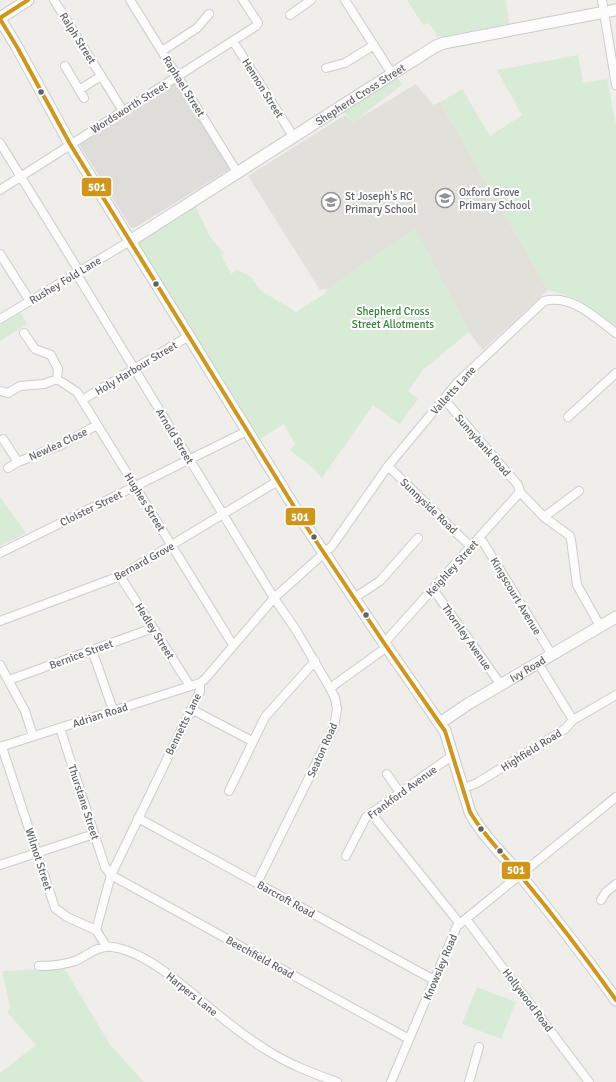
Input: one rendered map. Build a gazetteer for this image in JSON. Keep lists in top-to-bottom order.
{
  "streets": {
    "street": [
      "Ralph Street",
      "Raphael Street",
      "Hennon Street",
      "Shepherd Cross Street",
      "Wordsworth Street",
      "Rushey Fold Lane",
      "Holy Harbour Street",
      "Valletts Lane",
      "Arnold Street",
      "Newlea Close",
      "Sunnybank Road",
      "Hughes Street",
      "Sunnyside Road",
      "Cloister Street",
      "Bernard Grove",
      "Keighley Street",
      "Kingscourt Avenue",
      "Hedley Street",
      "Thornley Avenue",
      "Bernice Street",
      "Ivy Road",
      "Adrian Road",
      "Bennetts Lane",
      "Seaton Road",
      "Highfield Road",
      "Frankford Avenue",
      "Thurstane Street",
      "Wilmot Street",
      "Barcroft Road",
      "Beechfield Road",
      "Knowsley Road",
      "Harpers Lane",
      "Hollywood Road"
    ]
  },
  "crossings": [
    ["Ralph Street", "Wordsworth Street"],
    ["Raphael Street", "Shepherd Cross Street"],
    ["Raphael Street", "Wordsworth Street"],
    ["Hennon Street", "Shepherd Cross Street"],
    ["Hennon Street", "Wordsworth Street"],
    ["Shepherd Cross Street", "Rushey Fold Lane"],
    ["Wordsworth Street", "Arnold Street"],
    ["Rushey Fold Lane", "Arnold Street"],
    ["Holy Harbour Street", "Arnold Street"],
    ["Holy Harbour Street", "Hughes Street"],
    ["Valletts Lane", "Sunnybank Road"],
    ["Valletts Lane", "Sunnyside Road"],
    ["Valletts Lane", "Bennetts Lane"],
    ["Arnold Street", "Cloister Street"],
    ["Arnold Street", "Bernard Grove"],
    ["Arnold Street", "Bennetts Lane"],
    ["Arnold Street", "Seaton Road"],
    ["Newlea Close", "Hughes Street"],
    ["Sunnybank Road", "Keighley Street"],
    ["Sunnybank Road", "Ivy Road"],
    ["Hughes Street", "Cloister Street"],
    ["Hughes Street", "Bernard Grove"],
    ["Hughes Street", "Bennetts Lane"],
    ["Sunnyside Road", "Keighley Street"],
    ["Bernard Grove", "Hedley Street"],
    ["Keighley Street", "Kingscourt Avenue"],
    ["Keighley Street", "Thornley Avenue"],
    ["Keighley Street", "Seaton Road"],
    ["Kingscourt Avenue", "Ivy Road"],
    ["Hedley Street", "Bernice Street"],
    ["Hedley Street", "Adrian Road"],
    ["Thornley Avenue", "Ivy Road"],
    ["Adrian Road", "Bennetts Lane"],
    ["Adrian Road", "Thurstane Street"],
    ["Adrian Road", "Wilmot Street"],
    ["Bennetts Lane", "Seaton Road"],
    ["Bennetts Lane", "Thurstane Street"],
    ["Bennetts Lane", "Wilmot Street"],
    ["Bennetts Lane", "Barcroft Road"],
    ["Bennetts Lane", "Beechfield Road"],
    ["Seaton Road", "Barcroft Road"],
    ["Frankford Avenue", "Hollywood Road"],
    ["Thurstane Street", "Beechfield Road"],
    ["Barcroft Road", "Knowsley Road"],
    ["Beechfield Road", "Knowsley Road"],
    ["Knowsley Road", "Hollywood Road"]
  ],
  "parks": ["Shepherd Cross Street Allotments"],
  "places": {
    "school or university": ["Oxford Grove Primary School", "St Joseph's RC Primary School"]
  },
  "lines": ["transit line 501"]
}
